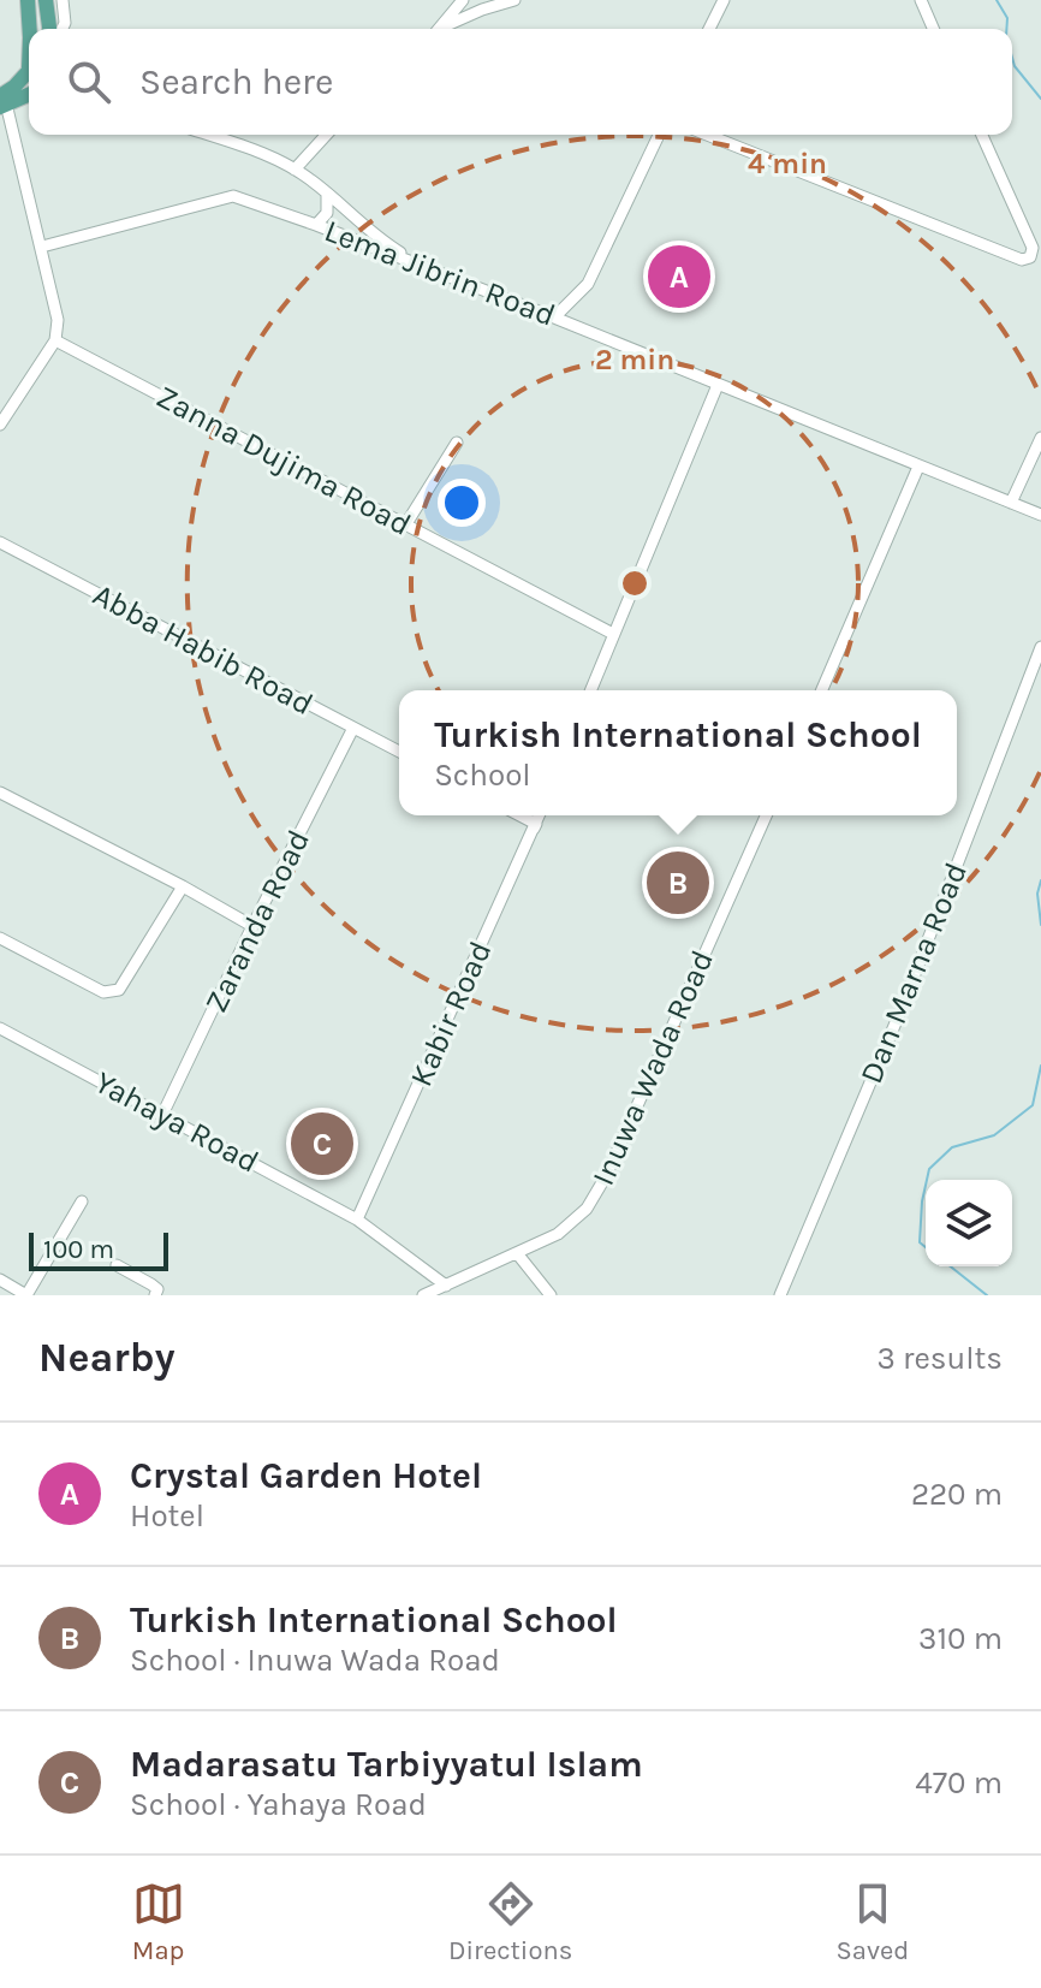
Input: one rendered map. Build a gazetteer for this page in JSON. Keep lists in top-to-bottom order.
{
  "streets": {
    "street": [
      "Lema Jibrin Road",
      "Zanna Dujima Road",
      "Abba Habib Road",
      "Zaranda Road",
      "Dan Marna Road",
      "Kabir Road",
      "Inuwa Wada Road",
      "Yahaya Road"
    ]
  },
  "crossings": [
    ["Abba Habib Road", "Zaranda Road"],
    ["Zaranda Road", "Yahaya Road"],
    ["Kabir Road", "Yahaya Road"],
    ["Inuwa Wada Road", "Yahaya Road"]
  ],
  "scale_bar": "100 m",
  "page": {
    "search": "Search here",
    "pins": ["A", "B", "C"],
    "popup": ["Turkish International School", "School"],
    "scale": "100 m",
    "heading": ["Nearby", "3 results"],
    "list": [
      {
        "mark": "A",
        "name": "Crystal Garden Hotel",
        "note": "Hotel",
        "value": "220 m"
      },
      {
        "mark": "B",
        "name": "Turkish International School",
        "note": "School · Inuwa Wada Road",
        "value": "310 m"
      },
      {
        "mark": "C",
        "name": "Madarasatu Tarbiyyatul Islam",
        "note": "School · Yahaya Road",
        "value": "470 m"
      }
    ],
    "nav": ["Map", "Directions", "Saved"]
  },
  "rings": ["4 min", "2 min"]
}
